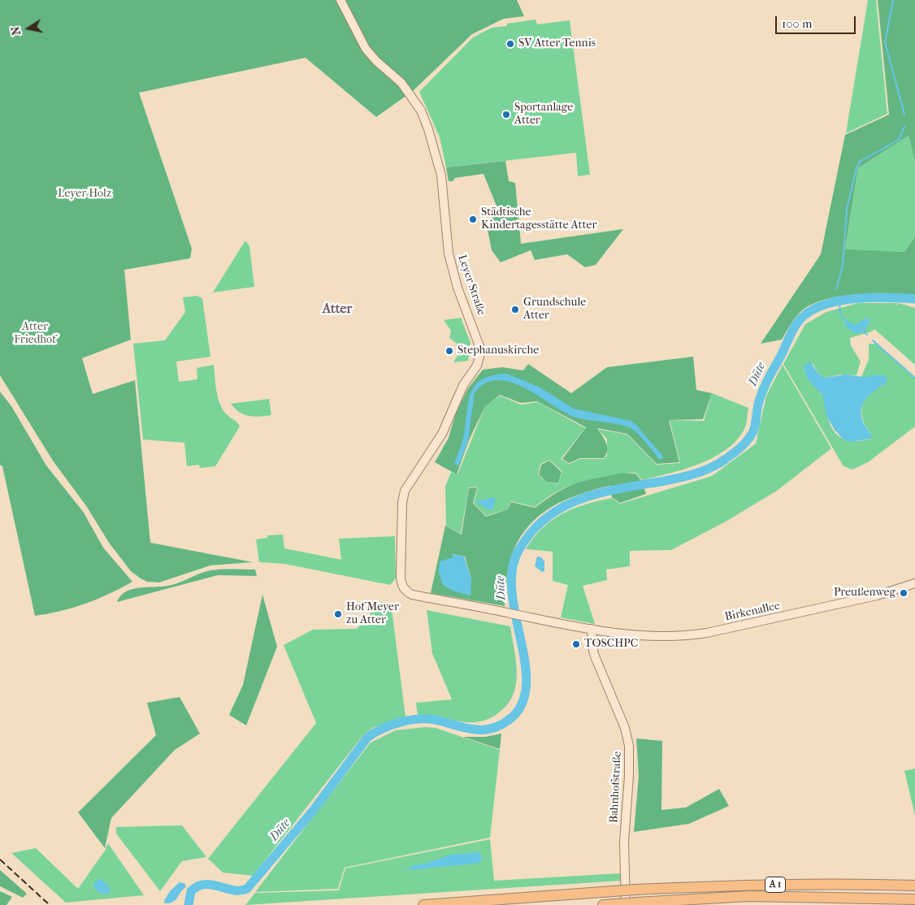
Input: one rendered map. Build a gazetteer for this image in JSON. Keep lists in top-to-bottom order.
{
  "streets": {
    "highway": ["A 1"],
    "street": ["Leyer Straße", "Birkenallee", "Bahnhofstraße"]
  },
  "crossings": [
    ["Leyer Straße", "Birkenallee"],
    ["Leyer Straße", "Bahnhofstraße"],
    ["Birkenallee", "Bahnhofstraße"],
    ["Bahnhofstraße", "A 1"]
  ],
  "districts": ["Atter"],
  "water": ["Düte"],
  "parks": ["Leyer Holz", "Atter Friedhof"],
  "places": [
    "SV Atter Tennis",
    "Sportanlage Atter",
    "Städtische Kindertagesstätte Atter",
    "Grundschule Atter",
    "Stephanuskirche",
    "Preußenweg",
    "Hof Meyer zu Atter",
    "TOSCHPC"
  ],
  "scale_bar": "100 m",
  "north": "left"
}
